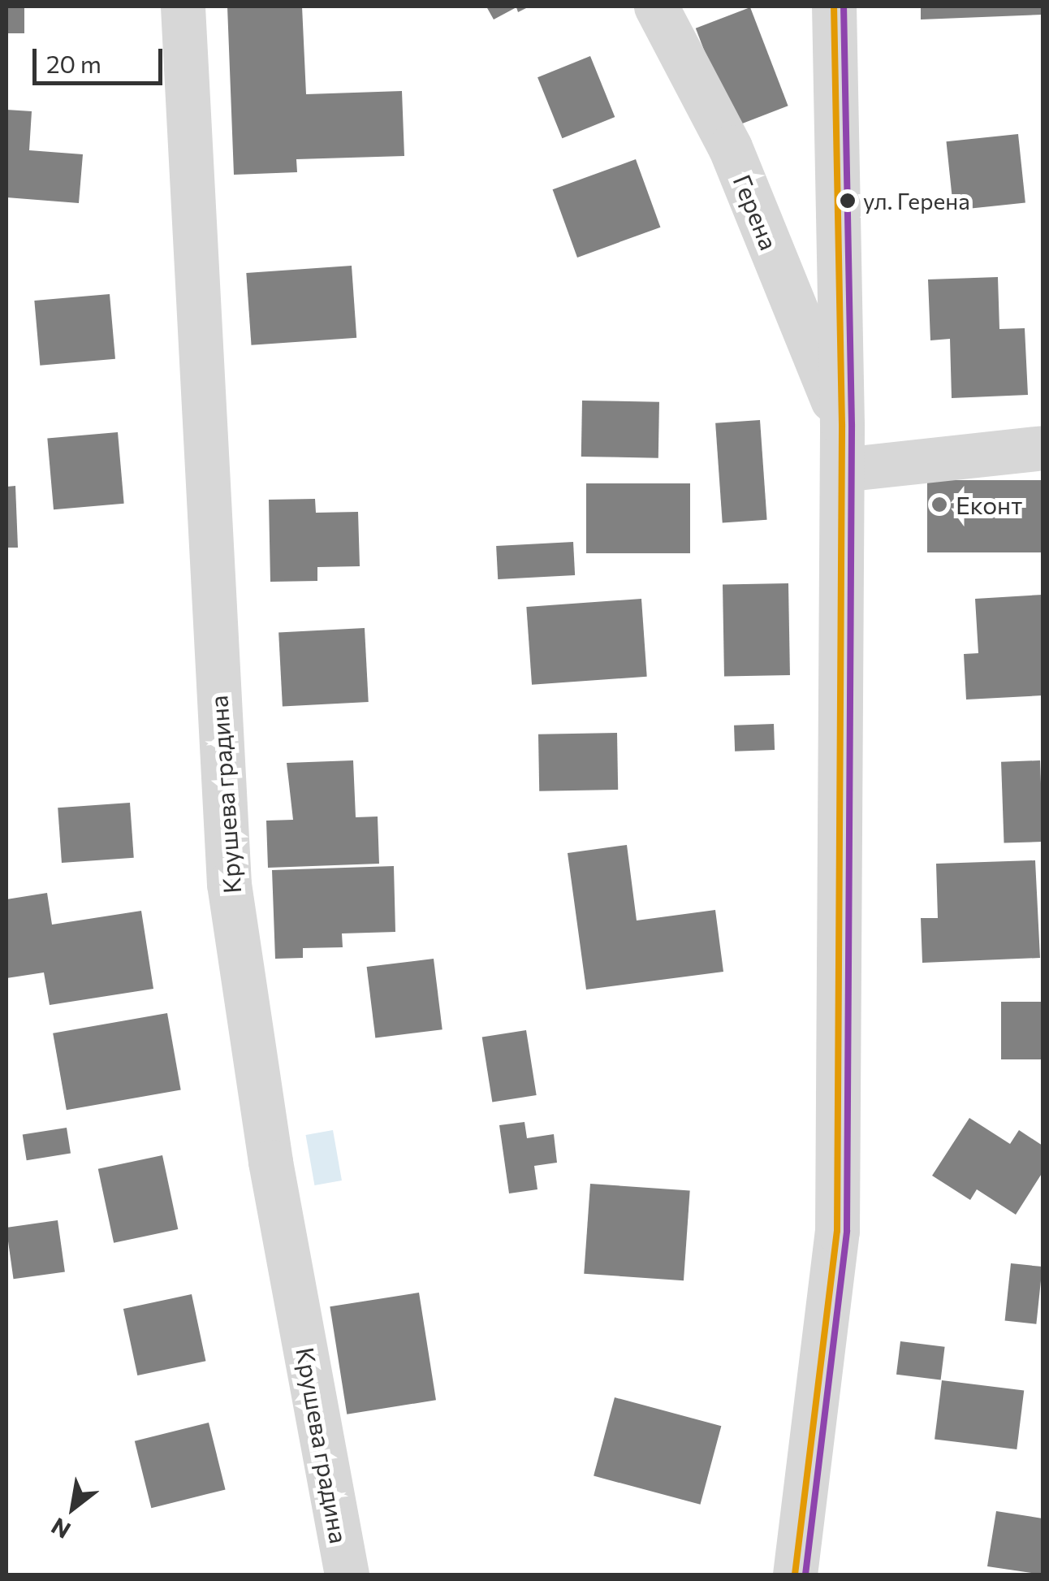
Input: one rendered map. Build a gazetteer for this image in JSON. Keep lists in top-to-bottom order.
{
  "streets": {
    "street": ["Герена", "Крушева градина"]
  },
  "places": ["ул. Герена", "Еконт"],
  "scale_bar": "20 m",
  "north": "bottom left"
}
